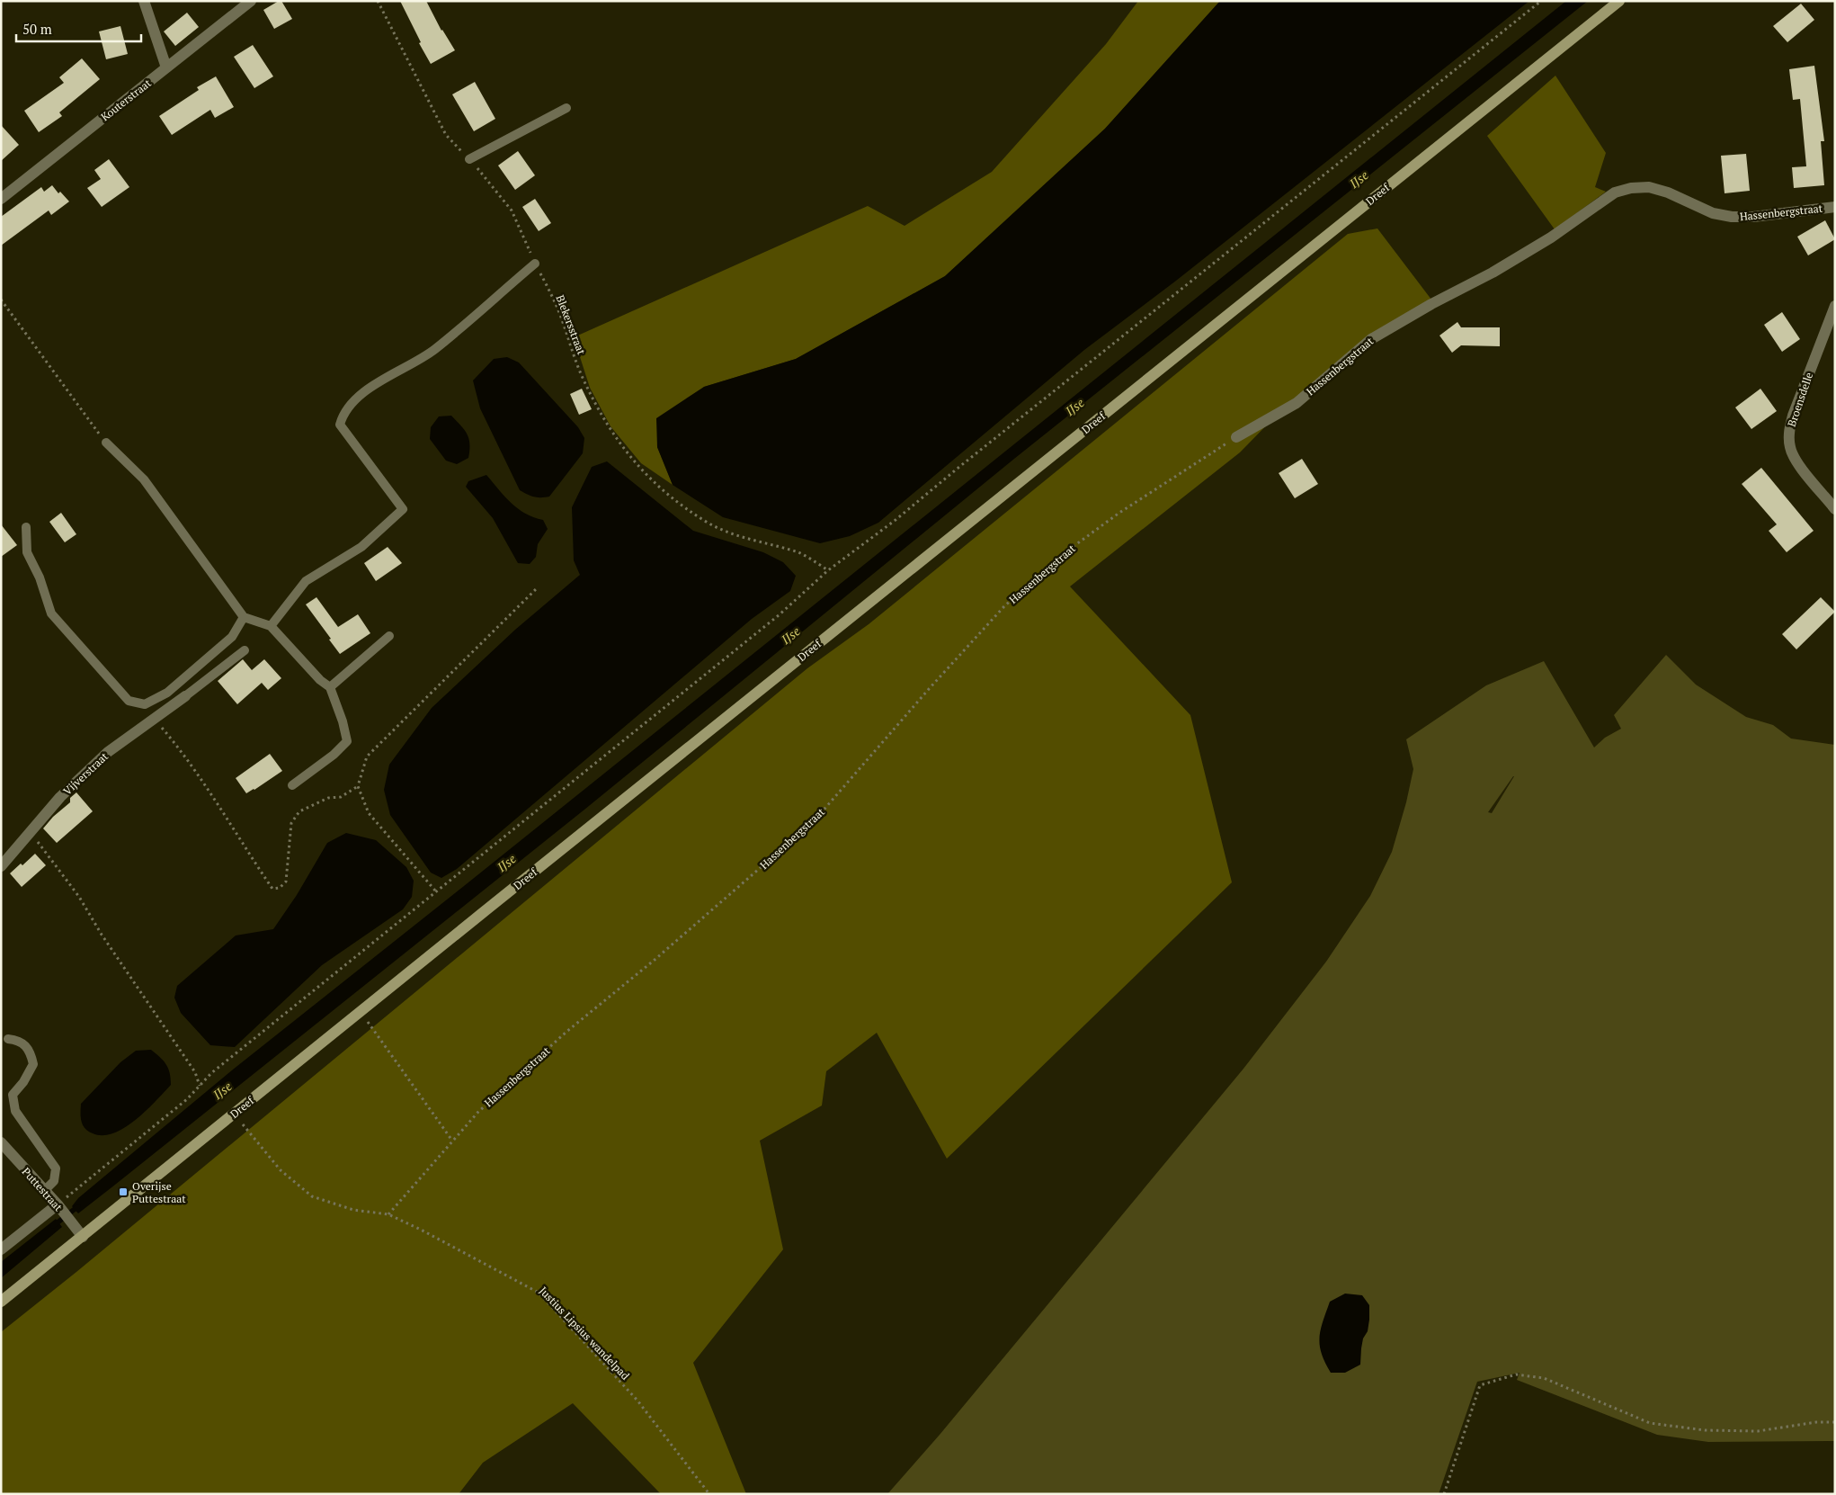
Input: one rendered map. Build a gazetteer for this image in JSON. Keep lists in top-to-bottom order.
{
  "streets": {
    "main road": ["Dreef"],
    "street": [
      "Kouterstraat",
      "Hassenbergstraat",
      "Broensdelle",
      "Vijverstraat",
      "Puttestraat"
    ],
    "path": ["Blekersstraat", "Justius Lipsius wandelpad"]
  },
  "crossings": [
    ["Dreef", "Puttestraat"],
    ["Dreef", "Justius Lipsius wandelpad"],
    ["Hassenbergstraat", "Justius Lipsius wandelpad"]
  ],
  "water": ["IJse"],
  "places": {
    "transit": ["Overijse Puttestraat"]
  },
  "scale_bar": "50 m"
}
